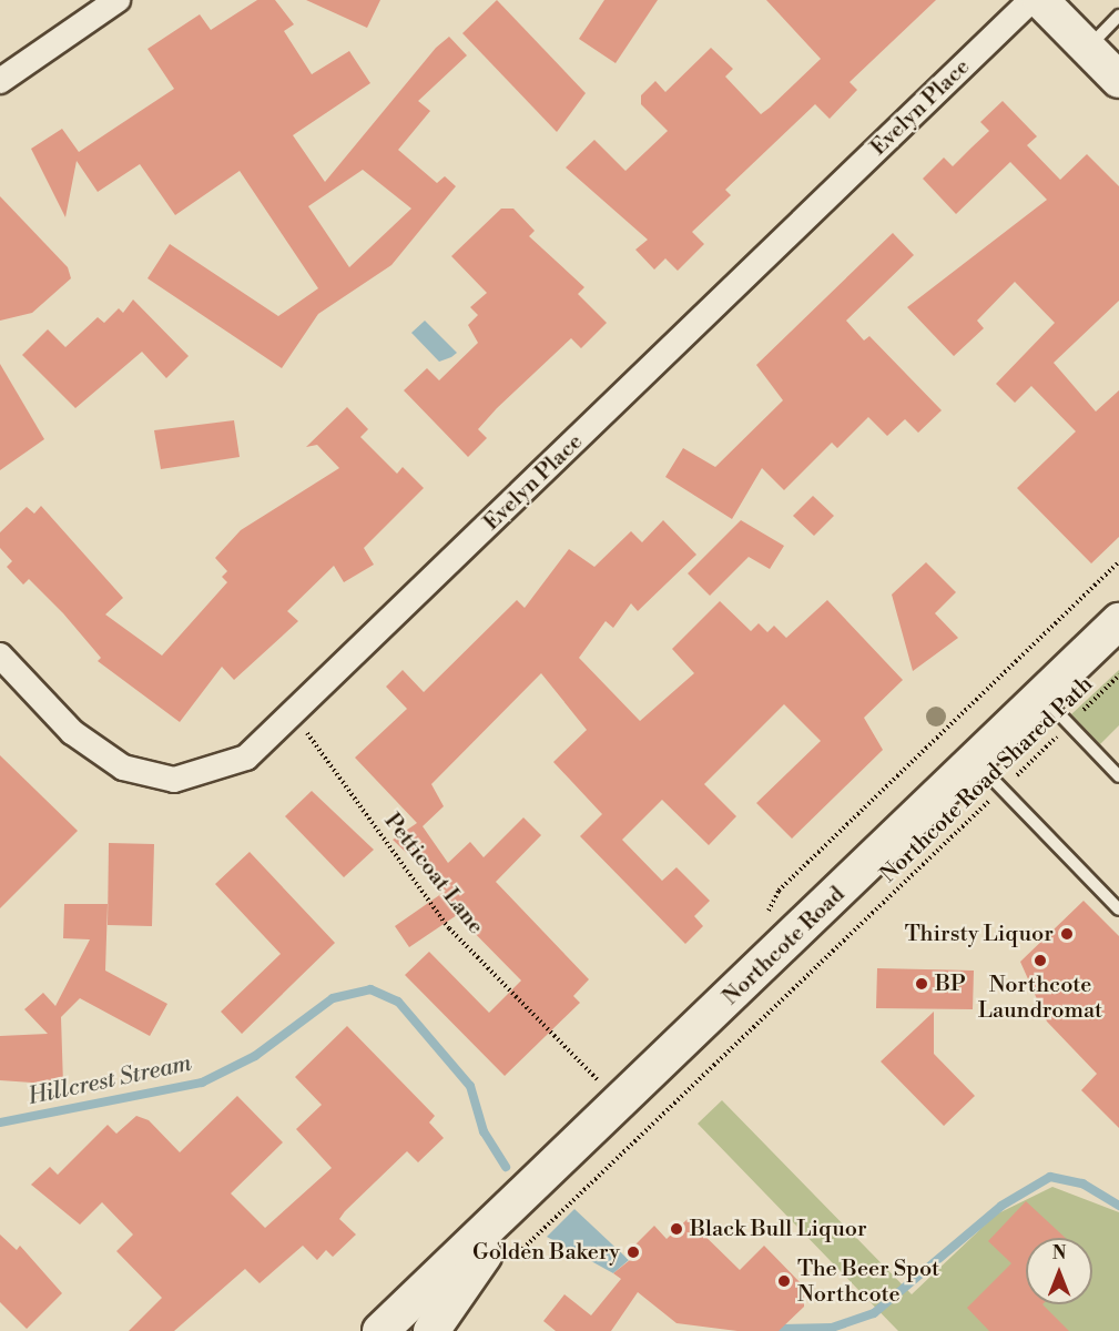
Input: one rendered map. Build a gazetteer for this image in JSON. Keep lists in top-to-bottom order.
{
  "streets": {
    "main road": ["Northcote Road"],
    "street": ["Evelyn Place"],
    "path": ["Northcote Road Shared Path", "Petticoat Lane"]
  },
  "water": ["Hillcrest Stream"],
  "places": [
    "Thirsty Liquor",
    "Northcote Laundromat",
    "BP",
    "Black Bull Liquor",
    "Golden Bakery",
    "The Beer Spot Northcote"
  ],
  "north": "top"
}
